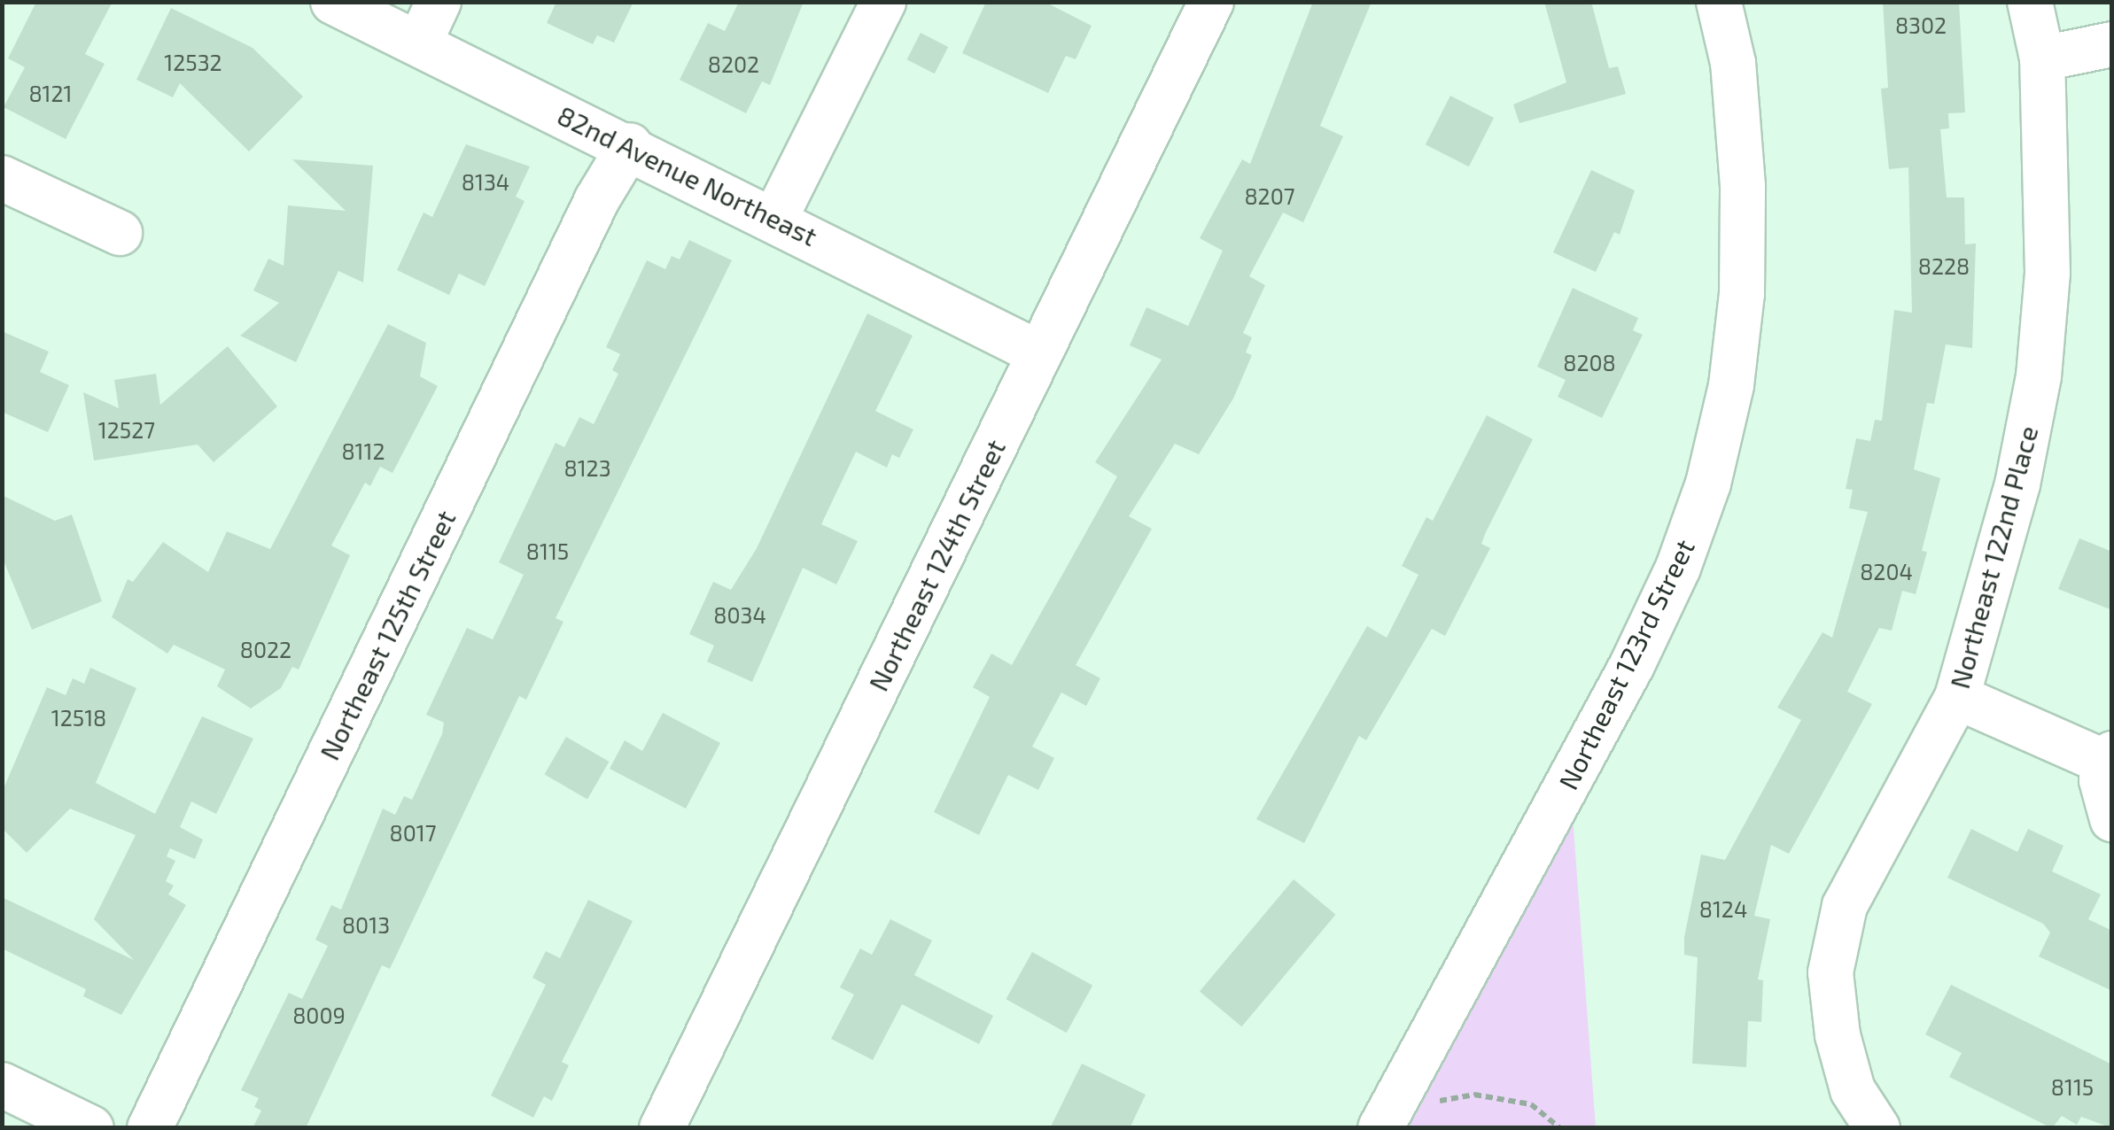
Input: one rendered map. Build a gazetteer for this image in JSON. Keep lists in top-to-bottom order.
{
  "streets": {
    "street": [
      "82nd Avenue Northeast",
      "Northeast 122nd Place",
      "Northeast 124th Street",
      "Northeast 125th Street",
      "Northeast 123rd Street"
    ]
  },
  "crossings": [
    ["82nd Avenue Northeast", "Northeast 124th Street"],
    ["82nd Avenue Northeast", "Northeast 125th Street"]
  ],
  "house_numbers": [
    "8302",
    "12532",
    "8202",
    "8121",
    "8134",
    "8207",
    "8228",
    "8208",
    "12527",
    "8112",
    "8123",
    "8115",
    "8204",
    "8034",
    "8022",
    "12518",
    "8017",
    "8124",
    "8013",
    "8009",
    "8115"
  ]
}
